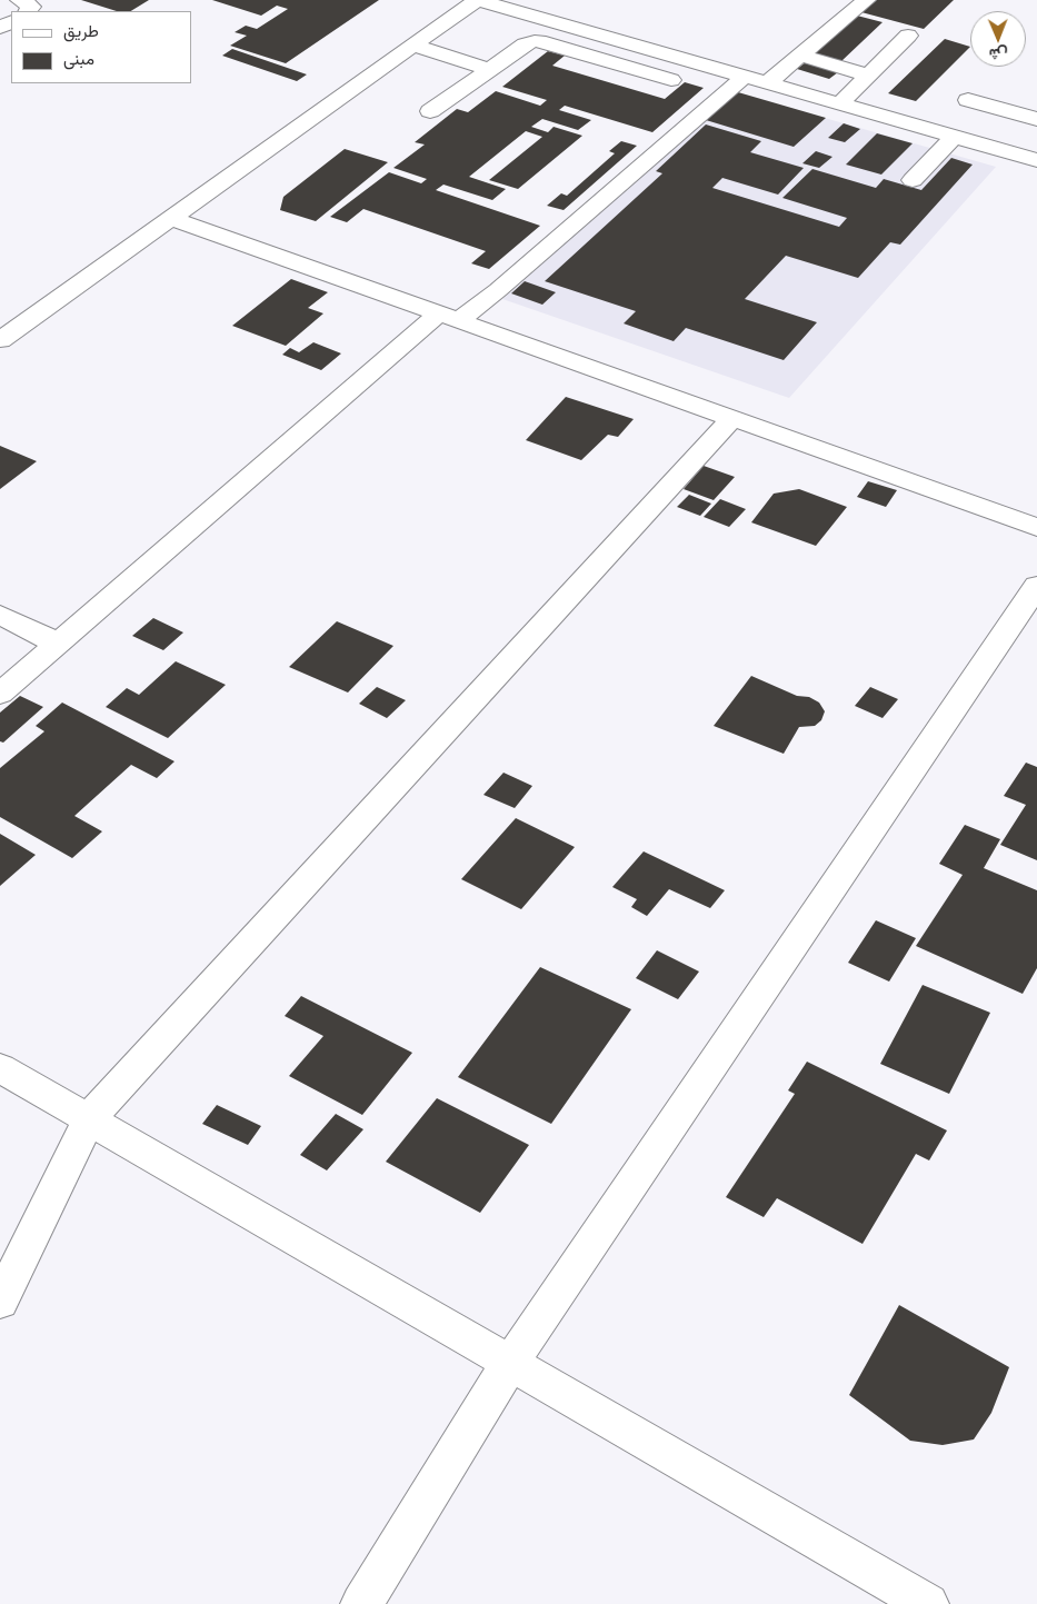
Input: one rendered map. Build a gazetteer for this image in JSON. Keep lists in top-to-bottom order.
{
  "legend": ["طريق", "مبنى"],
  "north": "bottom"
}
